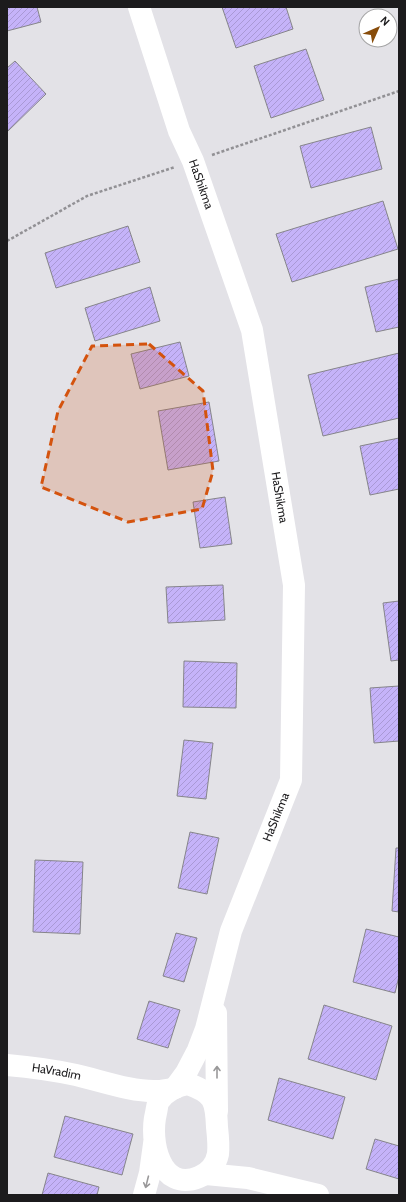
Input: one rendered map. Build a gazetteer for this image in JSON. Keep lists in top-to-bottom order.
{
  "streets": {
    "street": ["HaShikma", "HaVradim"]
  },
  "crossings": [
    ["HaShikma", "HaVradim"]
  ],
  "north": "top right"
}
